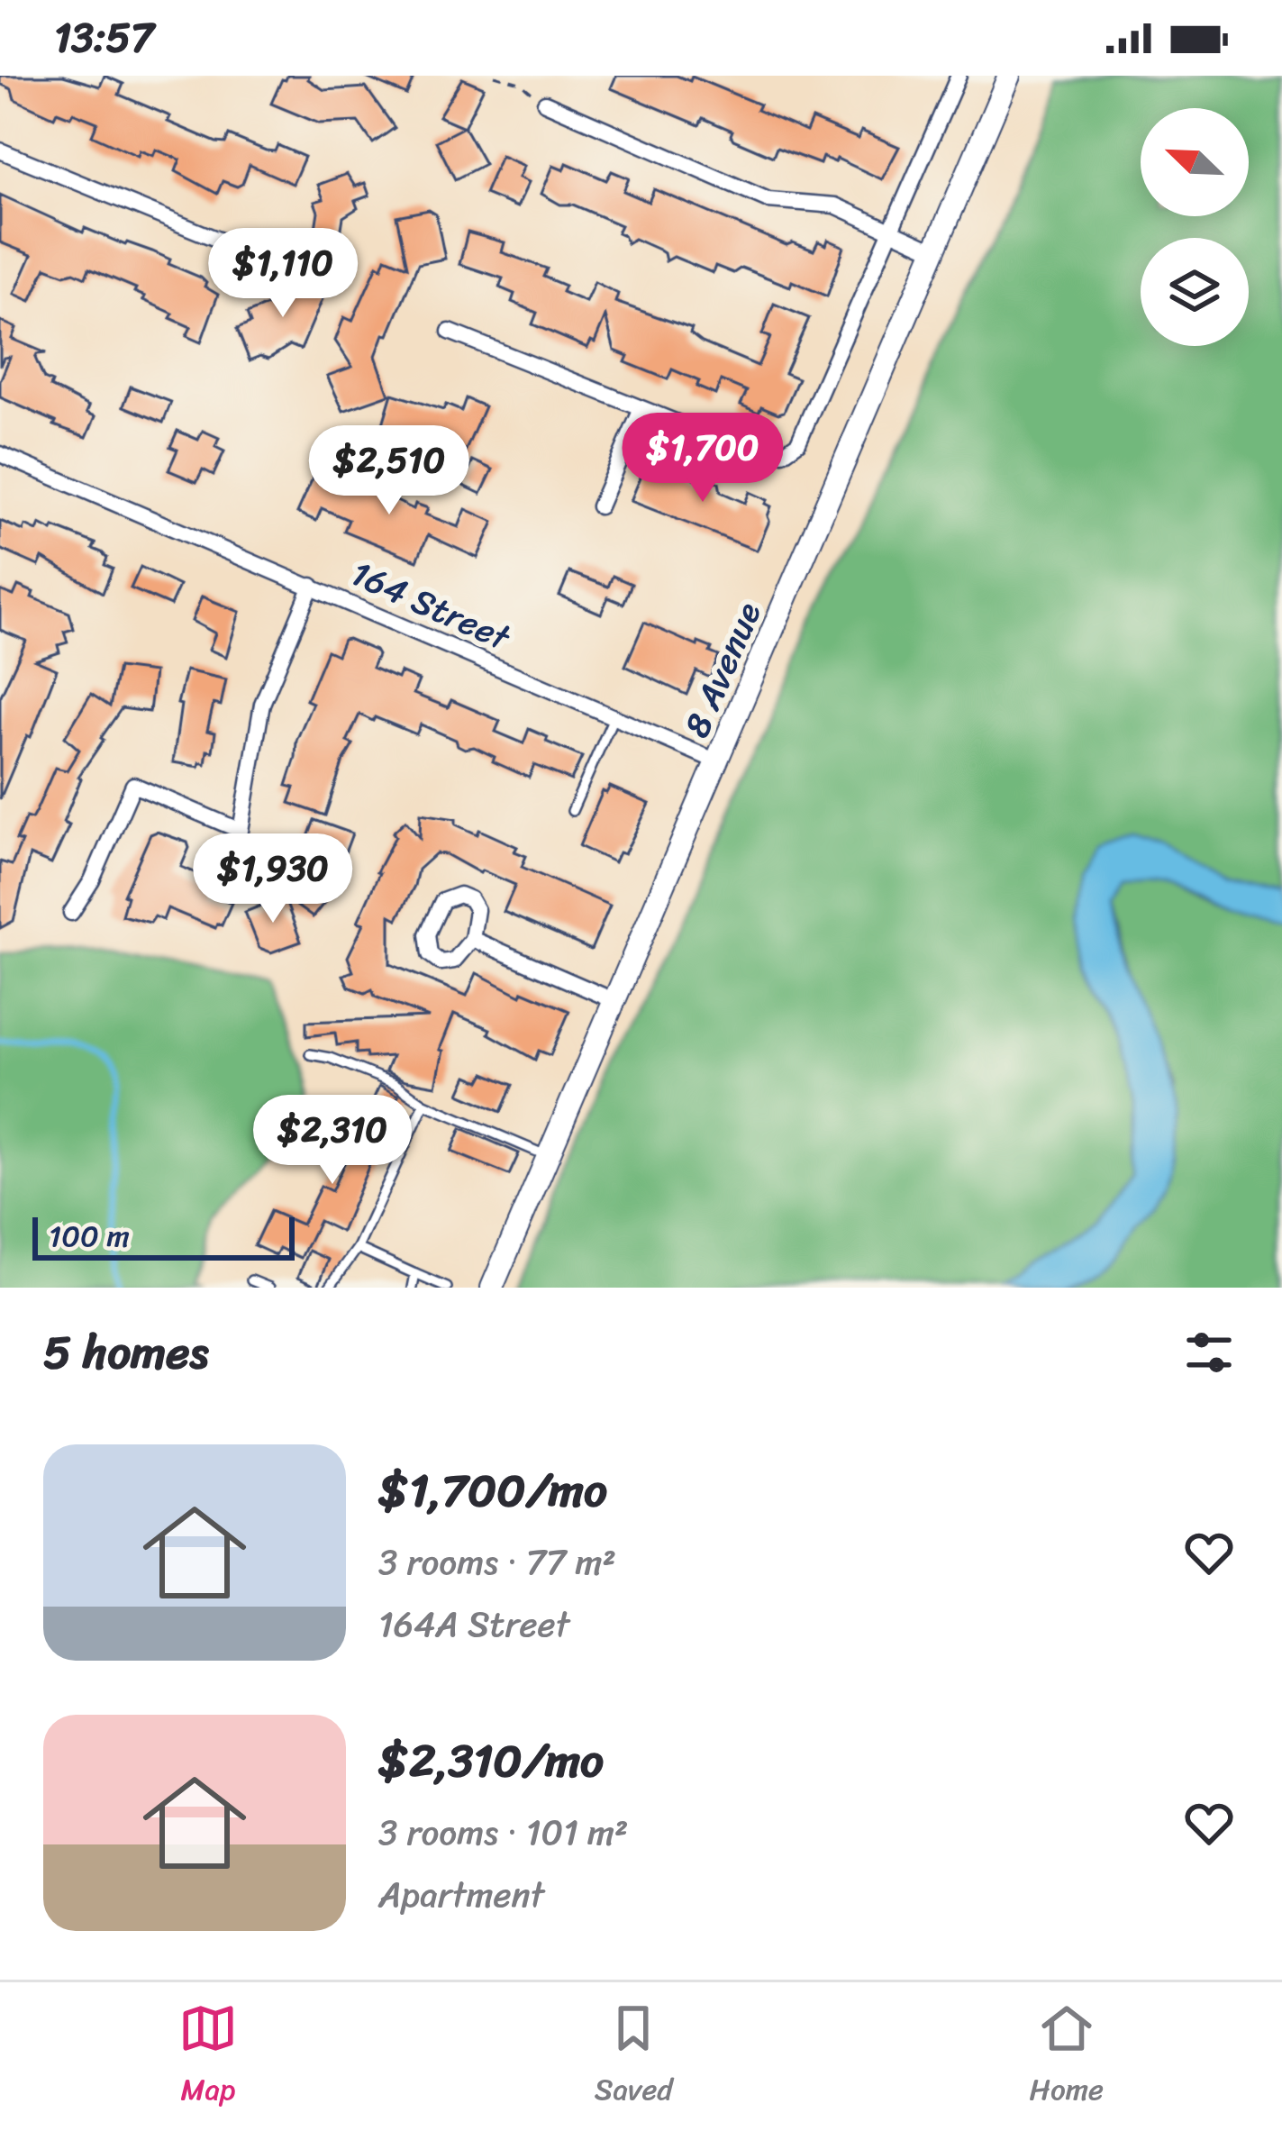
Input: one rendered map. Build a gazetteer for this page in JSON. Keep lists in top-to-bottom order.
{
  "streets": {
    "main road": ["8 Avenue"],
    "street": ["164 Street"]
  },
  "crossings": [
    ["164 Street", "8 Avenue"]
  ],
  "scale_bar": "100 m",
  "north": "top left",
  "page": {
    "status": "13:57",
    "price": [
      "$1,110",
      "$1,700",
      "$2,510",
      "$1,930",
      "$2,310"
    ],
    "scale": "100 m",
    "heading": "5 homes",
    "list": [
      {
        "name": "$1,700/mo",
        "note": "3 rooms · 77 m² · 164A Street"
      },
      {
        "name": "$2,310/mo",
        "note": "3 rooms · 101 m² · Apartment"
      }
    ],
    "tabs": ["Map", "Saved", "Home"]
  }
}
